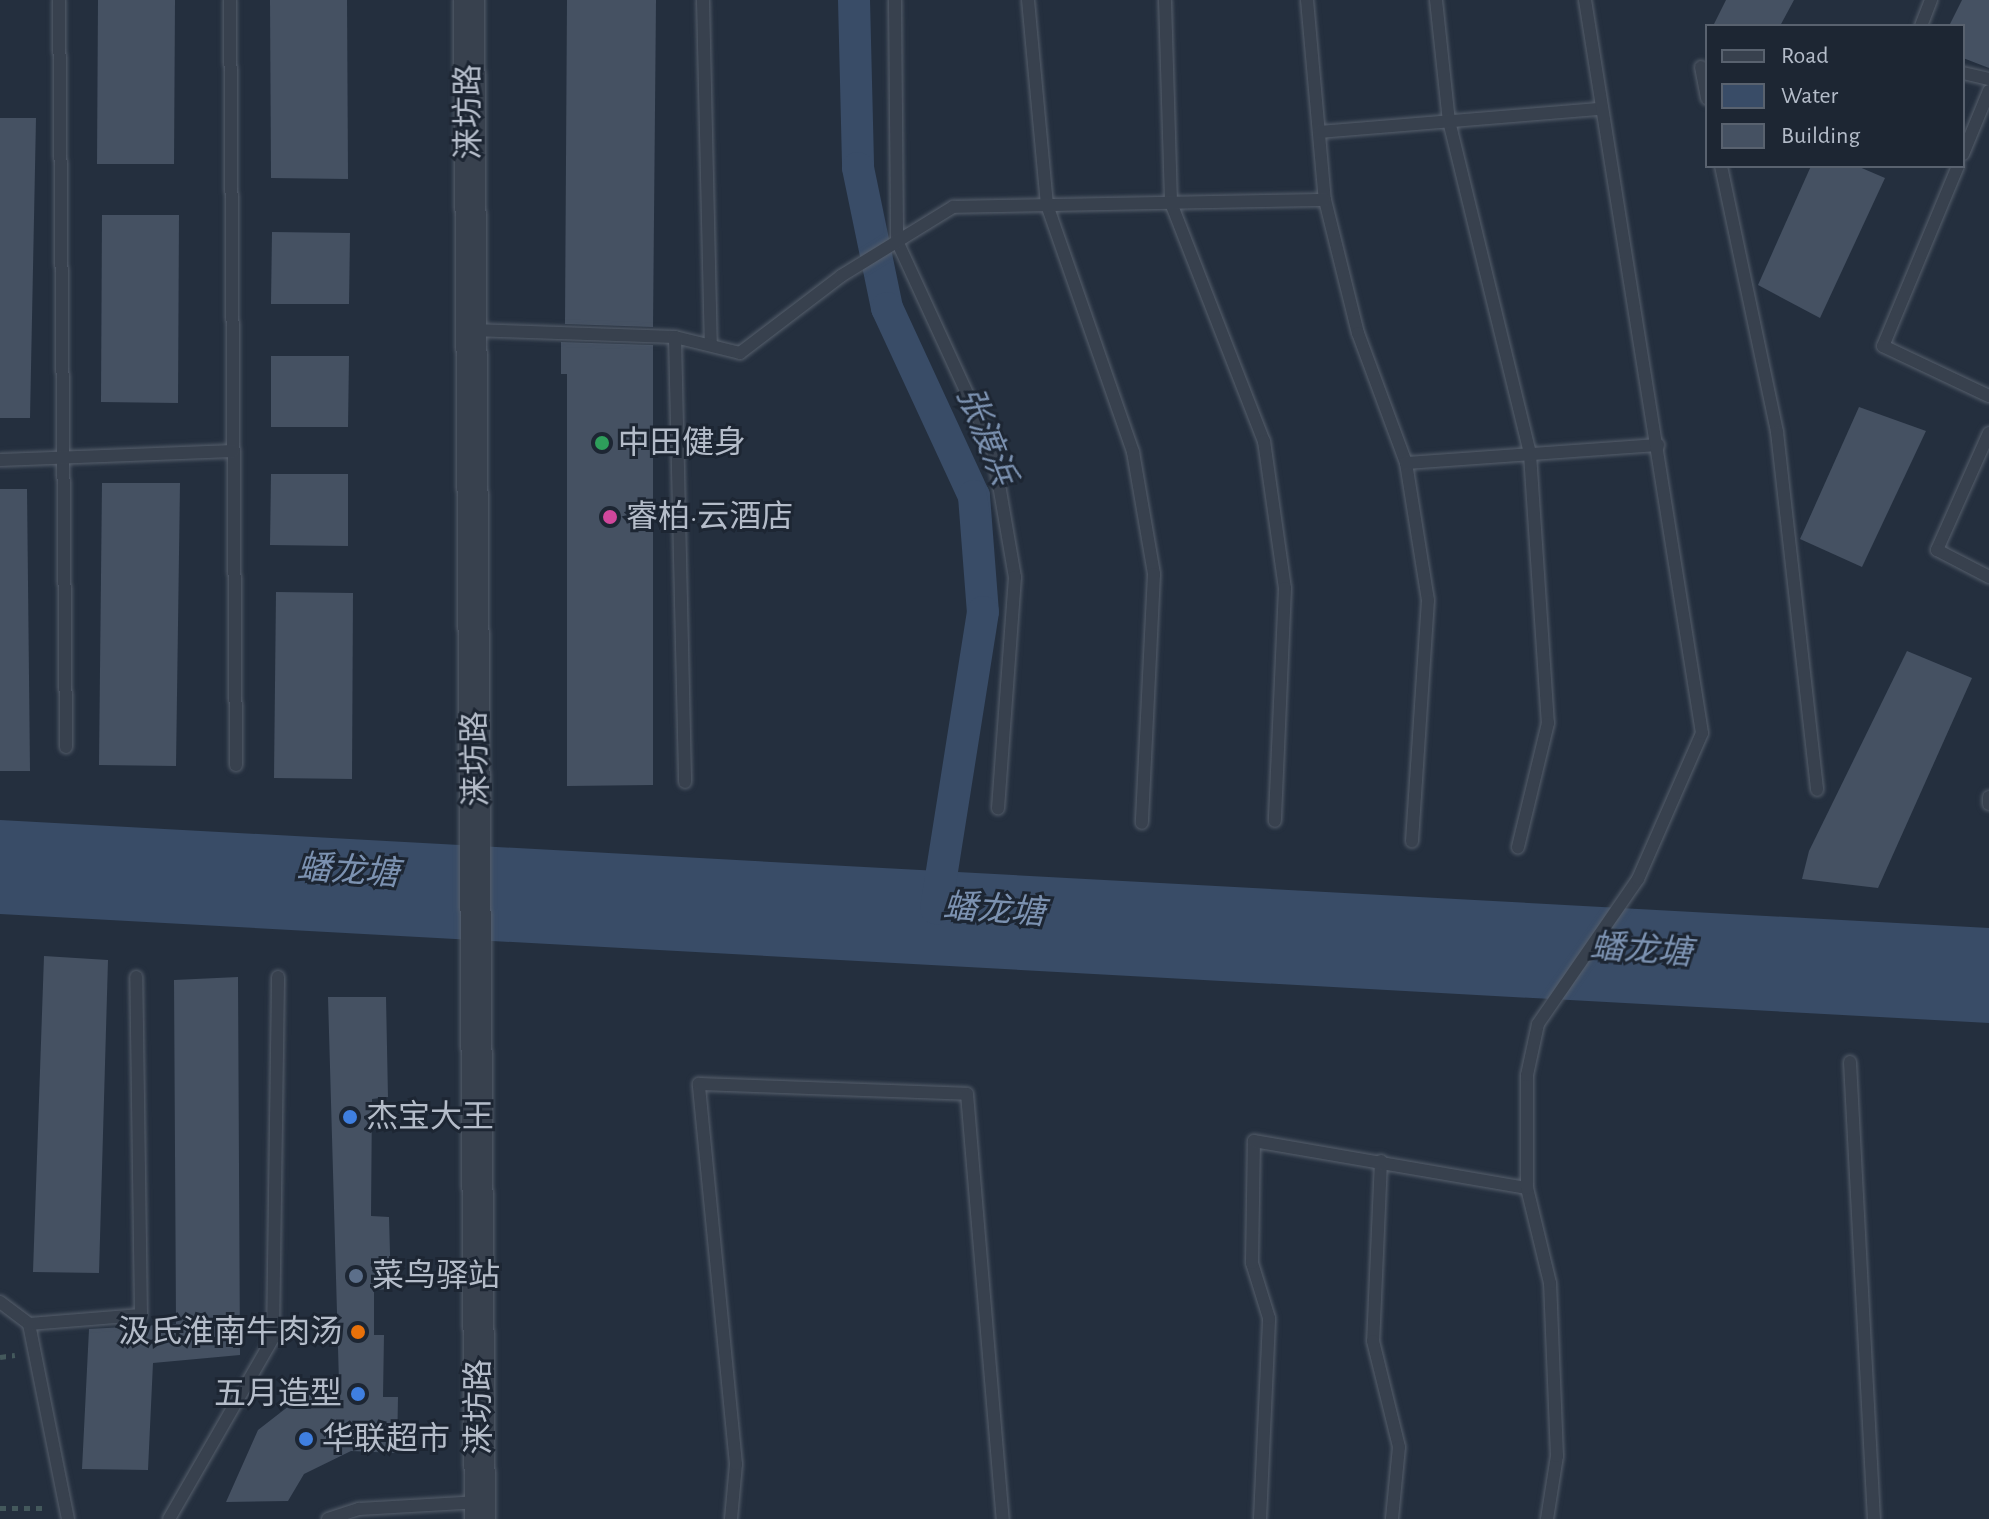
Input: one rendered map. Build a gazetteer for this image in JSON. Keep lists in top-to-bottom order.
{
  "streets": {
    "street": ["涞坊路"]
  },
  "water": ["张渡浜", "蟠龙塘"],
  "places": [
    "中田健身",
    "睿柏·云酒店",
    "杰宝大王",
    "菜鸟驿站",
    "汲氏淮南牛肉汤",
    "五月造型",
    "华联超市"
  ],
  "legend": ["Road", "Water", "Building"]
}
